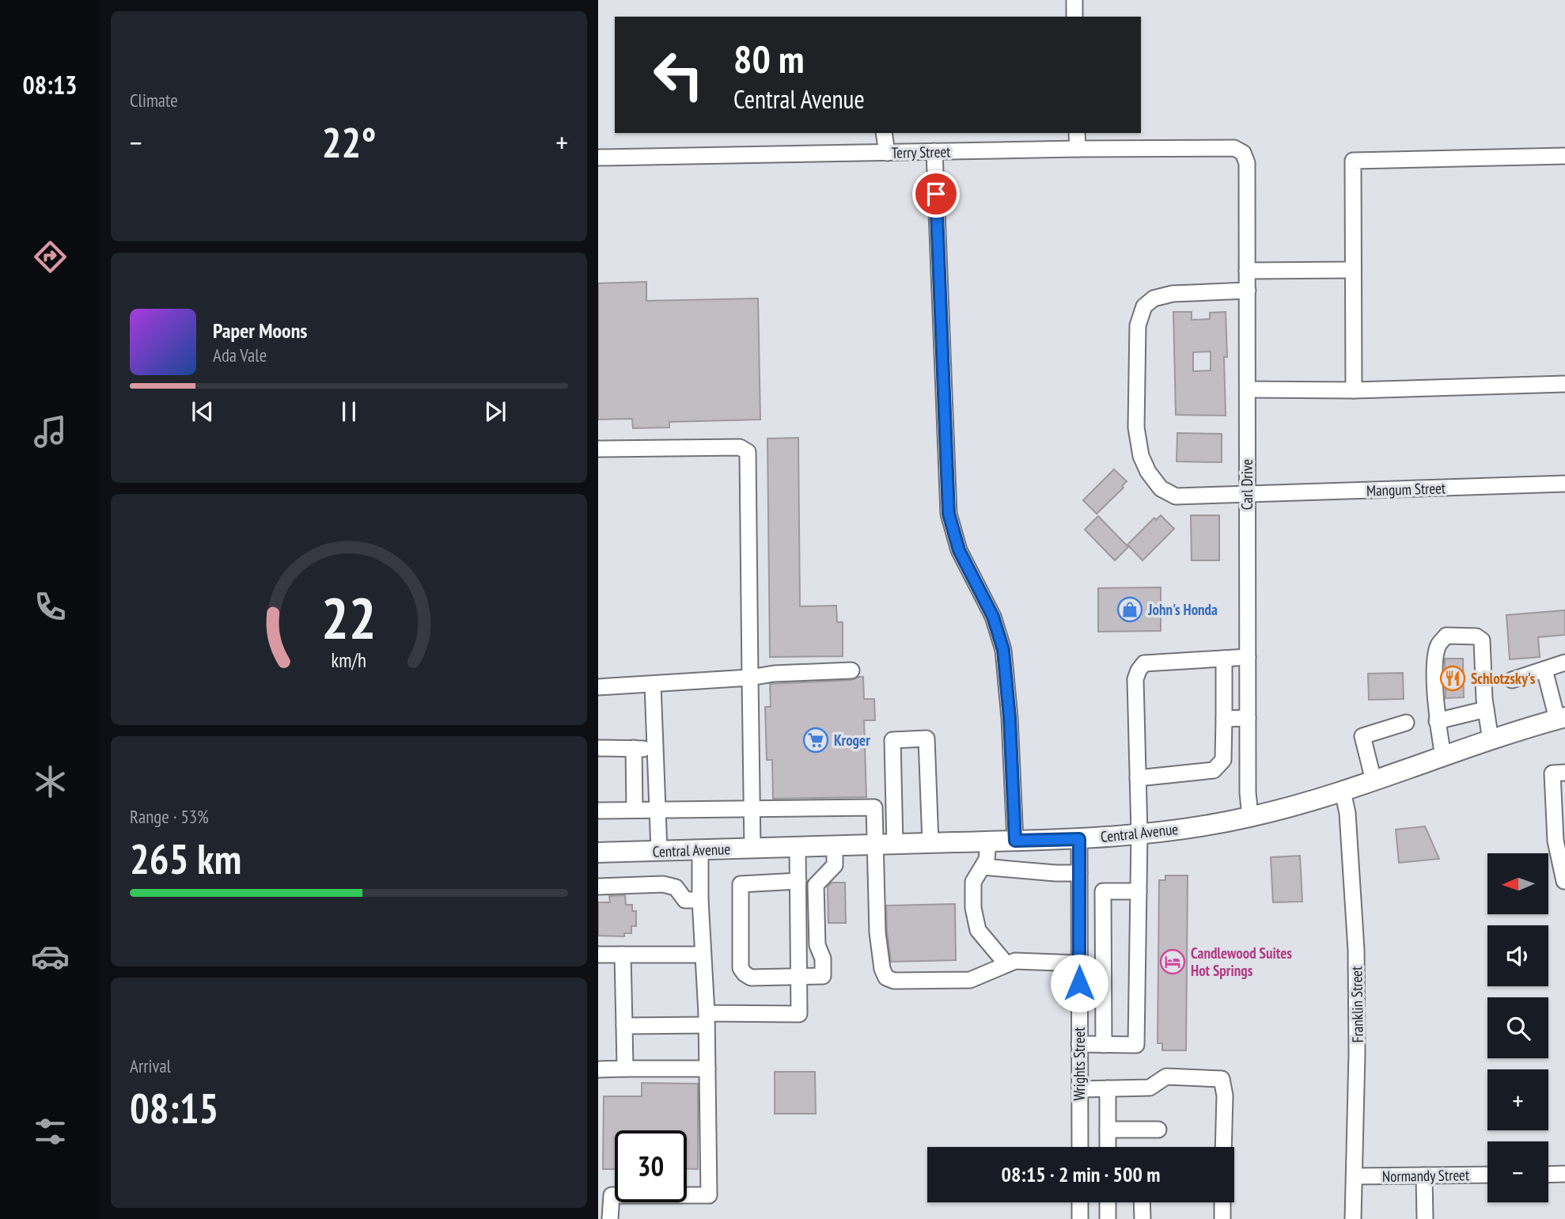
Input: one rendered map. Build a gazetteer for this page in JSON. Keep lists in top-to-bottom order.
{
  "streets": {
    "main road": ["Central Avenue"],
    "street": [
      "Terry Street",
      "Carl Drive",
      "Mangum Street",
      "Franklin Street",
      "Wrights Street",
      "Normandy Street"
    ]
  },
  "crossings": [
    ["Terry Street", "Carl Drive"],
    ["Carl Drive", "Mangum Street"],
    ["Carl Drive", "Central Avenue"],
    ["Central Avenue", "Franklin Street"],
    ["Central Avenue", "Wrights Street"],
    ["Franklin Street", "Normandy Street"]
  ],
  "places": {
    "shop": ["John's Honda"],
    "restaurant": ["Schlotzsky's"],
    "supermarket": ["Kroger"],
    "hotel": ["Candlewood Suites Hot Springs"]
  },
  "north": "left",
  "page": {
    "tabs": "08:13",
    "tile": [
      "Climate",
      ["Range · 53%", "265 km"],
      ["Arrival", "08:15"]
    ],
    "turn": ["80 m", "Central Avenue"],
    "heat": ["−", "22°", "+"],
    "song": ["Paper Moons", "Ada Vale"],
    "map_buttons": ["+", "−"],
    "limit": "30",
    "trip": "08:15 · 2 min · 500 m",
    "gauge": ["22", "km/h"]
  }
}
